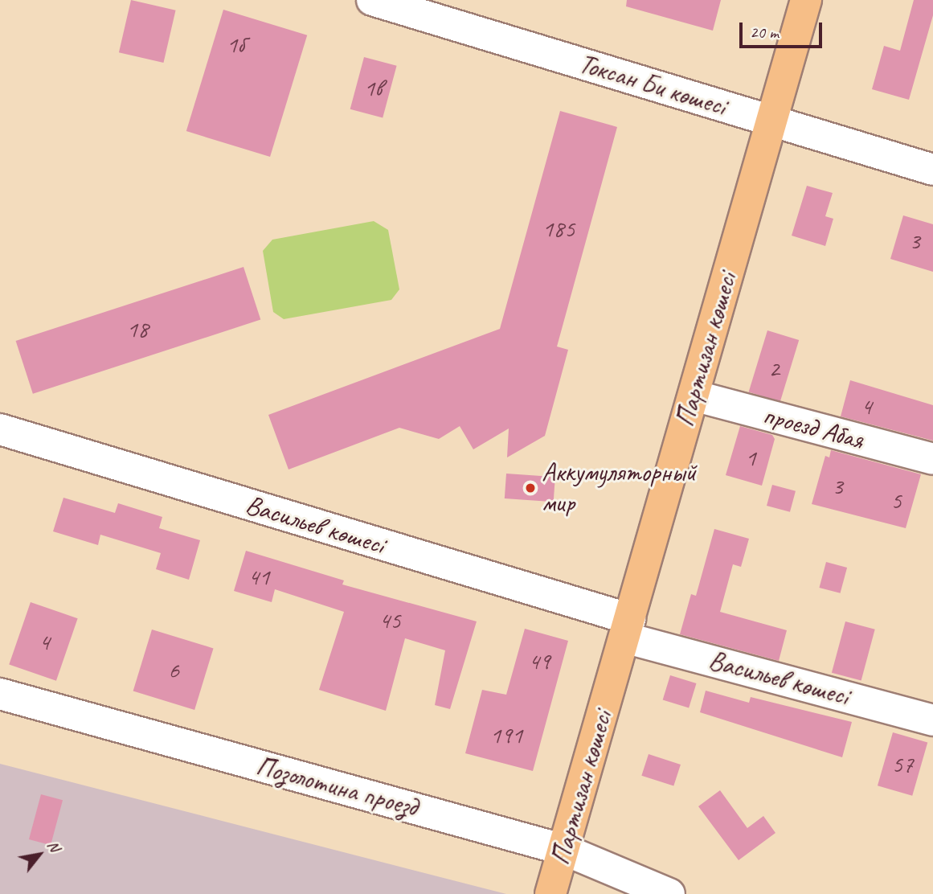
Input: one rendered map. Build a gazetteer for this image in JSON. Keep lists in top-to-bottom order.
{
  "streets": {
    "main road": ["Партизан көшесі"],
    "street": [
      "Токсан Би көшесі",
      "проезд Абая",
      "Васильев көшесі",
      "Позолотина проезд"
    ]
  },
  "crossings": [
    ["Токсан Би көшесі", "Партизан көшесі"],
    ["Партизан көшесі", "проезд Абая"],
    ["Партизан көшесі", "Васильев көшесі"],
    ["Партизан көшесі", "Позолотина проезд"]
  ],
  "places": ["Аккумуляторный мир"],
  "house_numbers": [
    "1б",
    "1в",
    "185",
    "3",
    "18",
    "2",
    "4",
    "1",
    "3",
    "5",
    "41",
    "45",
    "4",
    "49",
    "6",
    "191",
    "57"
  ],
  "scale_bar": "20 m",
  "north": "top right"
}
